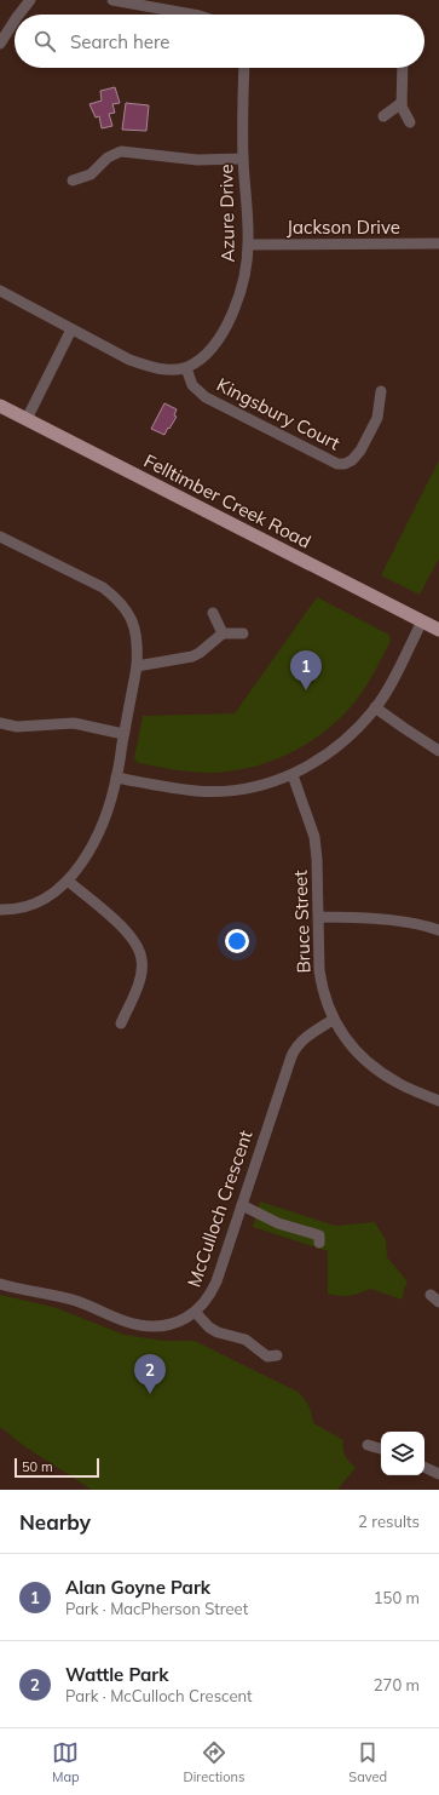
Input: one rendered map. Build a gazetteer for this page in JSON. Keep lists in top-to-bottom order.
{
  "streets": {
    "main road": ["Felltimber Creek Road"],
    "street": [
      "Azure Drive",
      "Jackson Drive",
      "Kingsbury Court",
      "Bruce Street",
      "McCulloch Crescent"
    ]
  },
  "crossings": [
    ["Azure Drive", "Jackson Drive"],
    ["Azure Drive", "Kingsbury Court"],
    ["Bruce Street", "McCulloch Crescent"]
  ],
  "scale_bar": "50 m",
  "page": {
    "search": "Search here",
    "pins": ["1", "2"],
    "scale": "50 m",
    "heading": ["Nearby", "2 results"],
    "list": [
      {
        "mark": "1",
        "name": "Alan Goyne Park",
        "note": "Park · MacPherson Street",
        "value": "150 m"
      },
      {
        "mark": "2",
        "name": "Wattle Park",
        "note": "Park · McCulloch Crescent",
        "value": "270 m"
      }
    ],
    "nav": ["Map", "Directions", "Saved"]
  }
}
